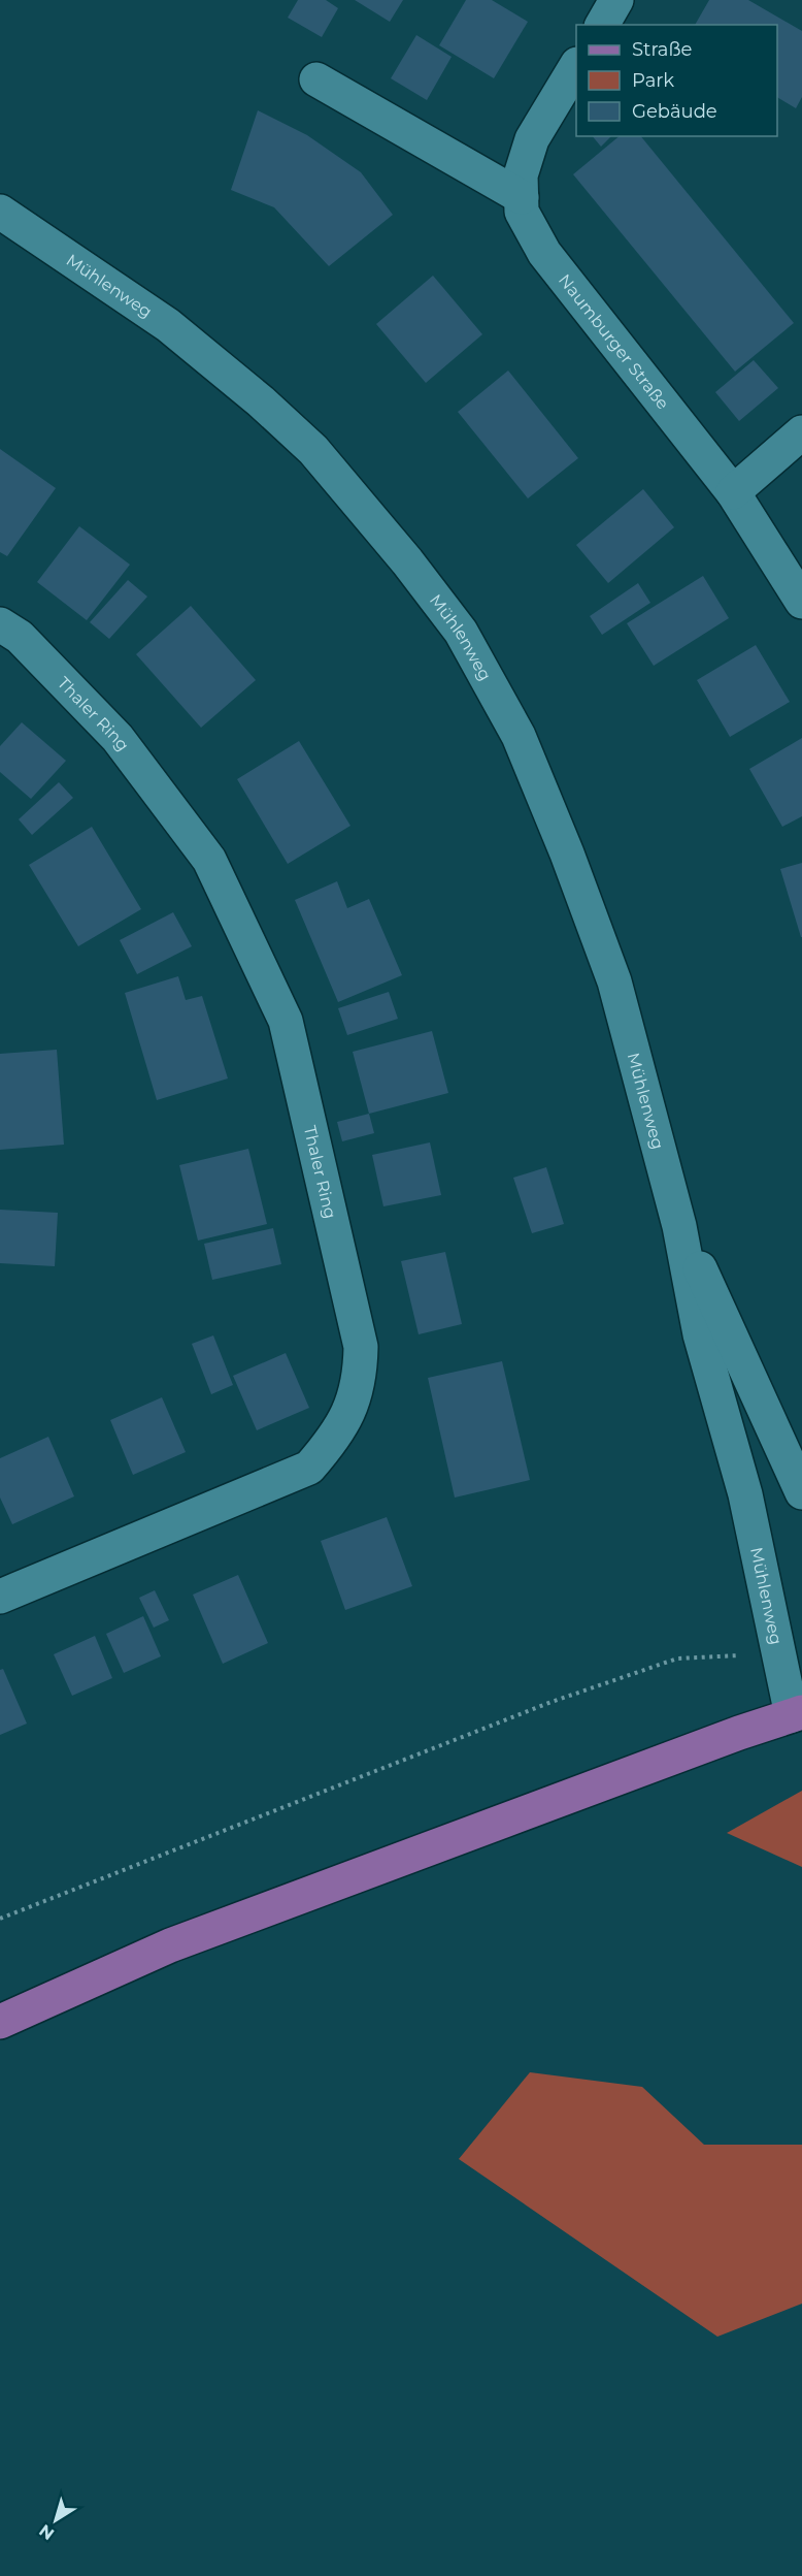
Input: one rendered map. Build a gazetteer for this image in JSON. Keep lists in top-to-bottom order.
{
  "streets": {
    "street": ["Mühlenweg", "Naumburger Straße", "Thaler Ring"]
  },
  "legend": ["Straße", "Park", "Gebäude"],
  "north": "bottom left"
}
